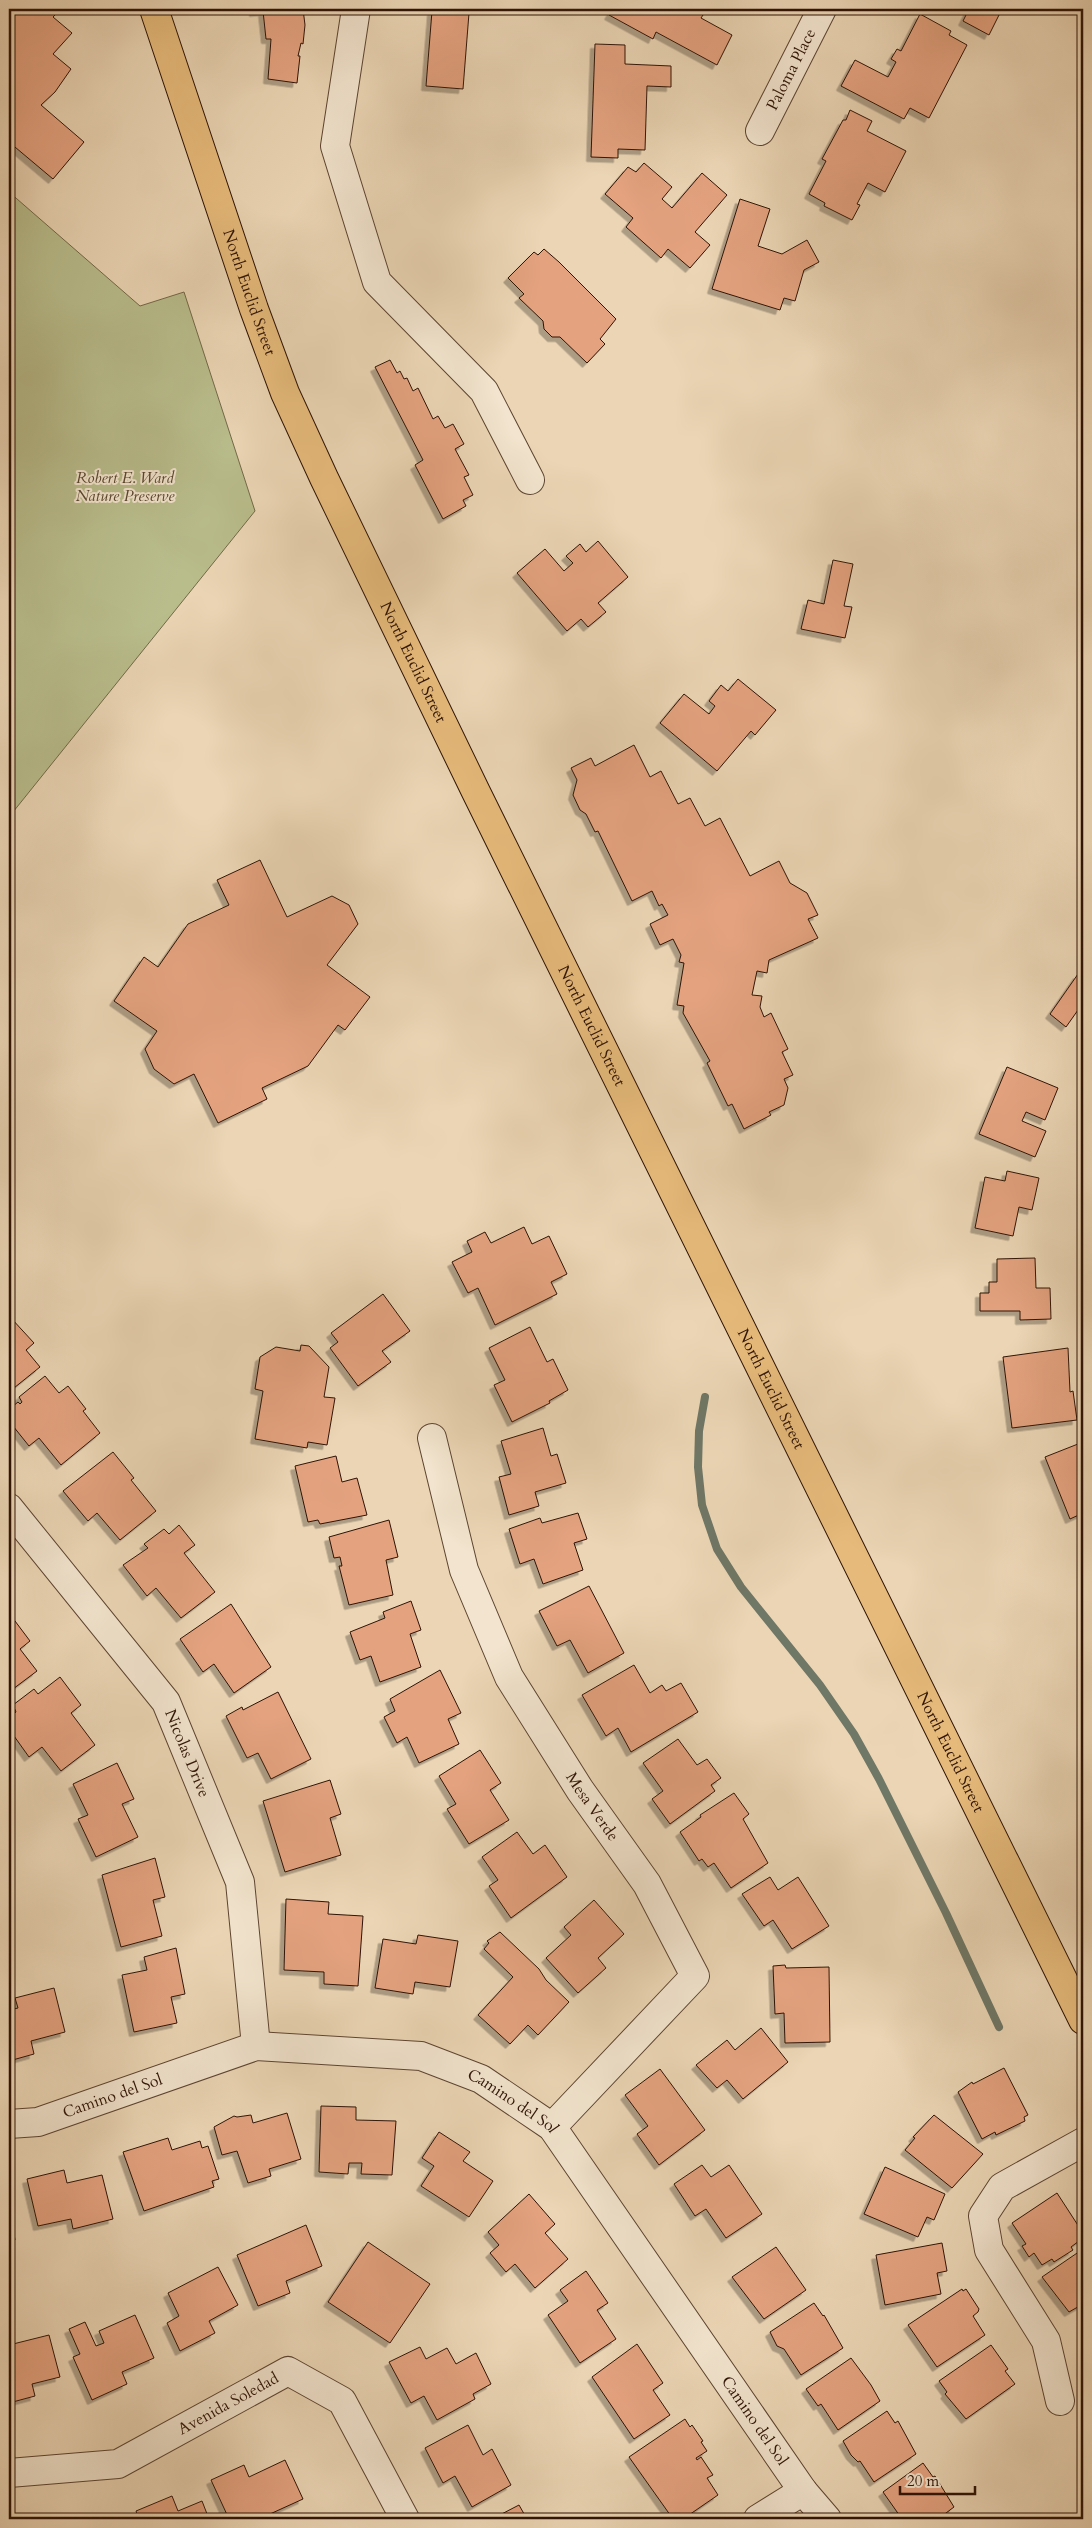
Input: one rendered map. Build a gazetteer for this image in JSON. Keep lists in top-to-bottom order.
{
  "streets": {
    "main road": ["North Euclid Street"],
    "street": [
      "Paloma Place",
      "Nicolas Drive",
      "Mesa Verde",
      "Camino del Sol",
      "Avenida Soledad"
    ]
  },
  "crossings": [
    ["Nicolas Drive", "Camino del Sol"],
    ["Mesa Verde", "Camino del Sol"]
  ],
  "parks": ["Robert E. Ward Nature Preserve"],
  "scale_bar": "20 m"
}
